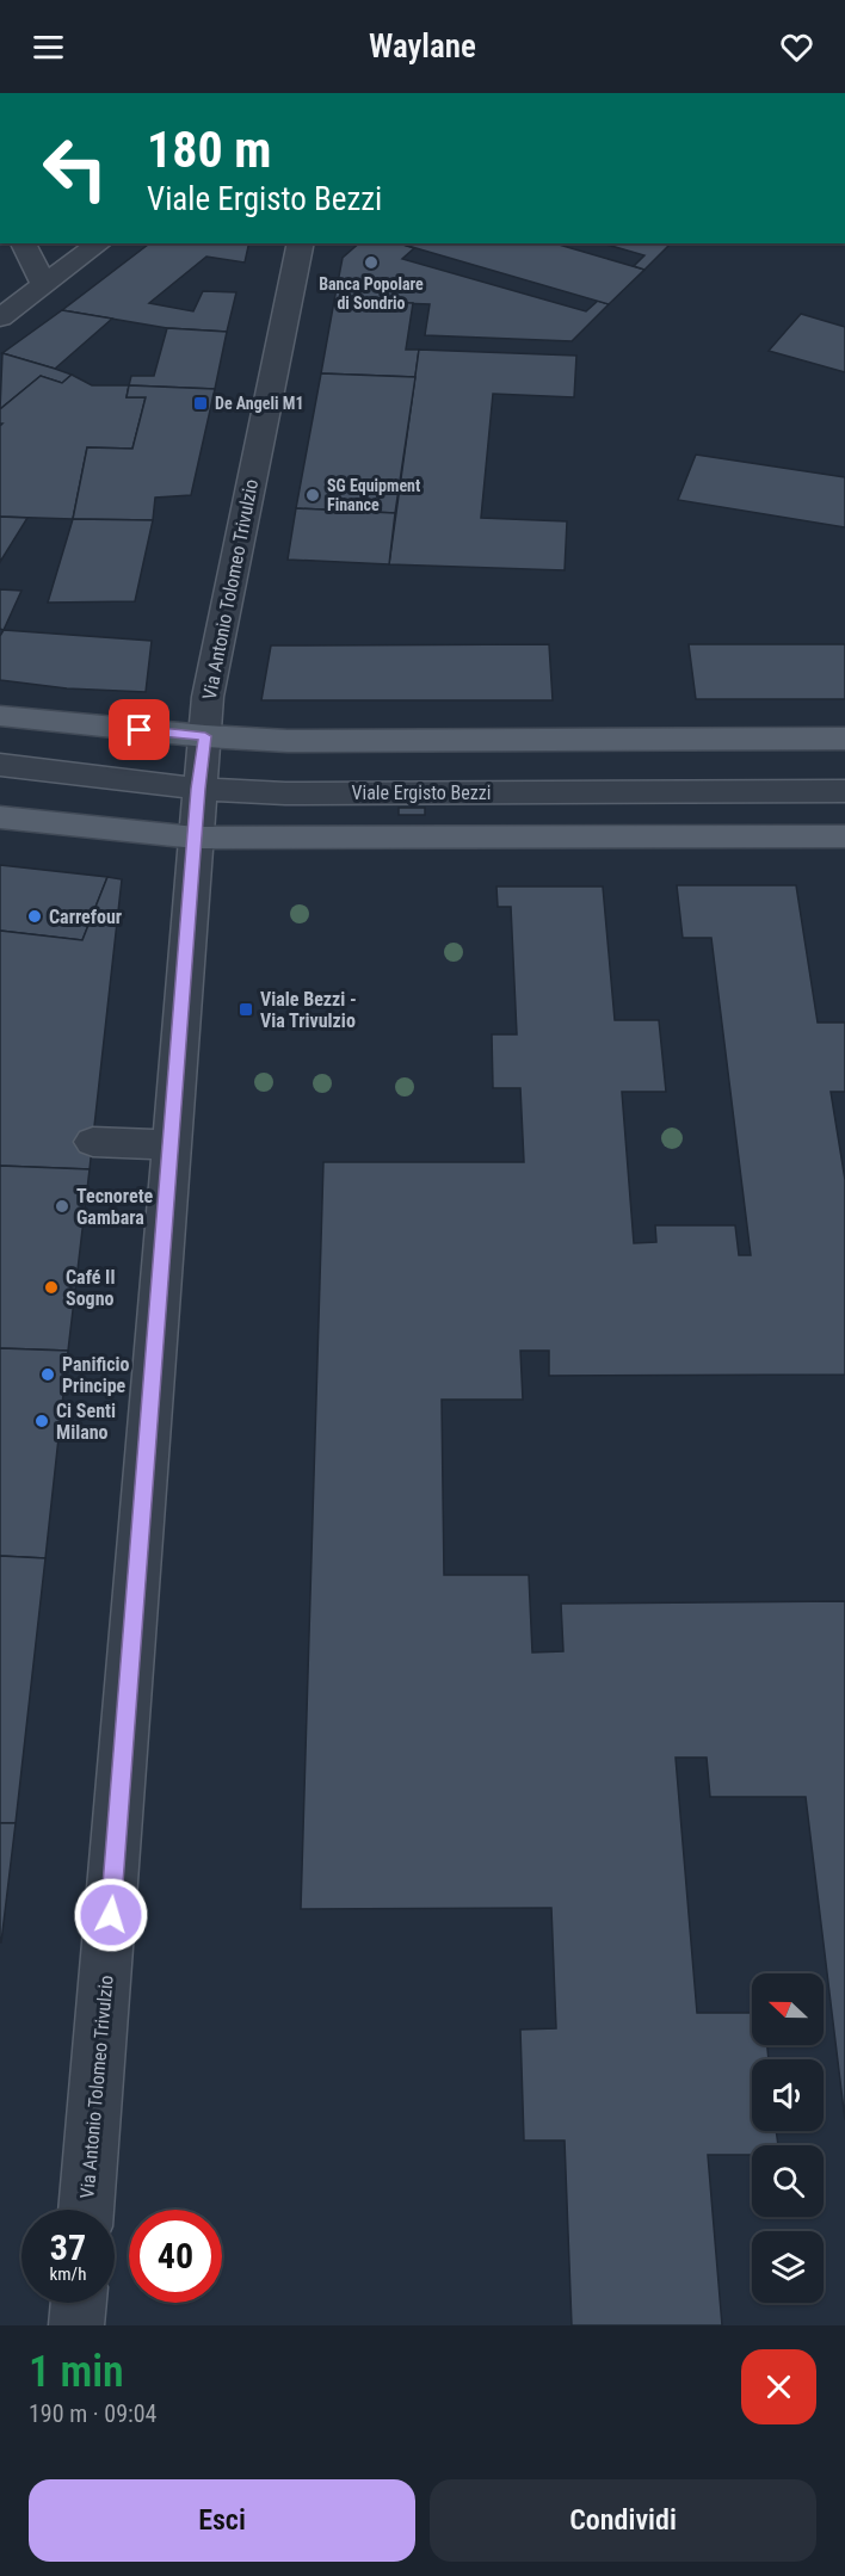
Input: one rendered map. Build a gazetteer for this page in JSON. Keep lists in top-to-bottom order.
{
  "streets": {
    "street": ["Via Antonio Tolomeo Trivulzio", "Viale Ergisto Bezzi"]
  },
  "crossings": [
    ["Via Antonio Tolomeo Trivulzio", "Viale Ergisto Bezzi"]
  ],
  "places": {
    "other": [
      "Banca Popolare di Sondrio",
      "SG Equipment Finance",
      "Carrefour",
      "Tecnorete Gambara",
      "Café Il Sogno",
      "Panificio Principe",
      "Ci Senti Milano"
    ],
    "transit": ["De Angeli M1", "Viale Bezzi - Via Trivulzio"]
  },
  "north": "left",
  "page": {
    "header": "Waylane",
    "turn": ["180 m", "Viale Ergisto Bezzi"],
    "speed": "37 km/h",
    "limit": "40",
    "heading": ["1 min", "190 m · 09:04"],
    "buttons": ["Esci", "Condividi"]
  }
}
